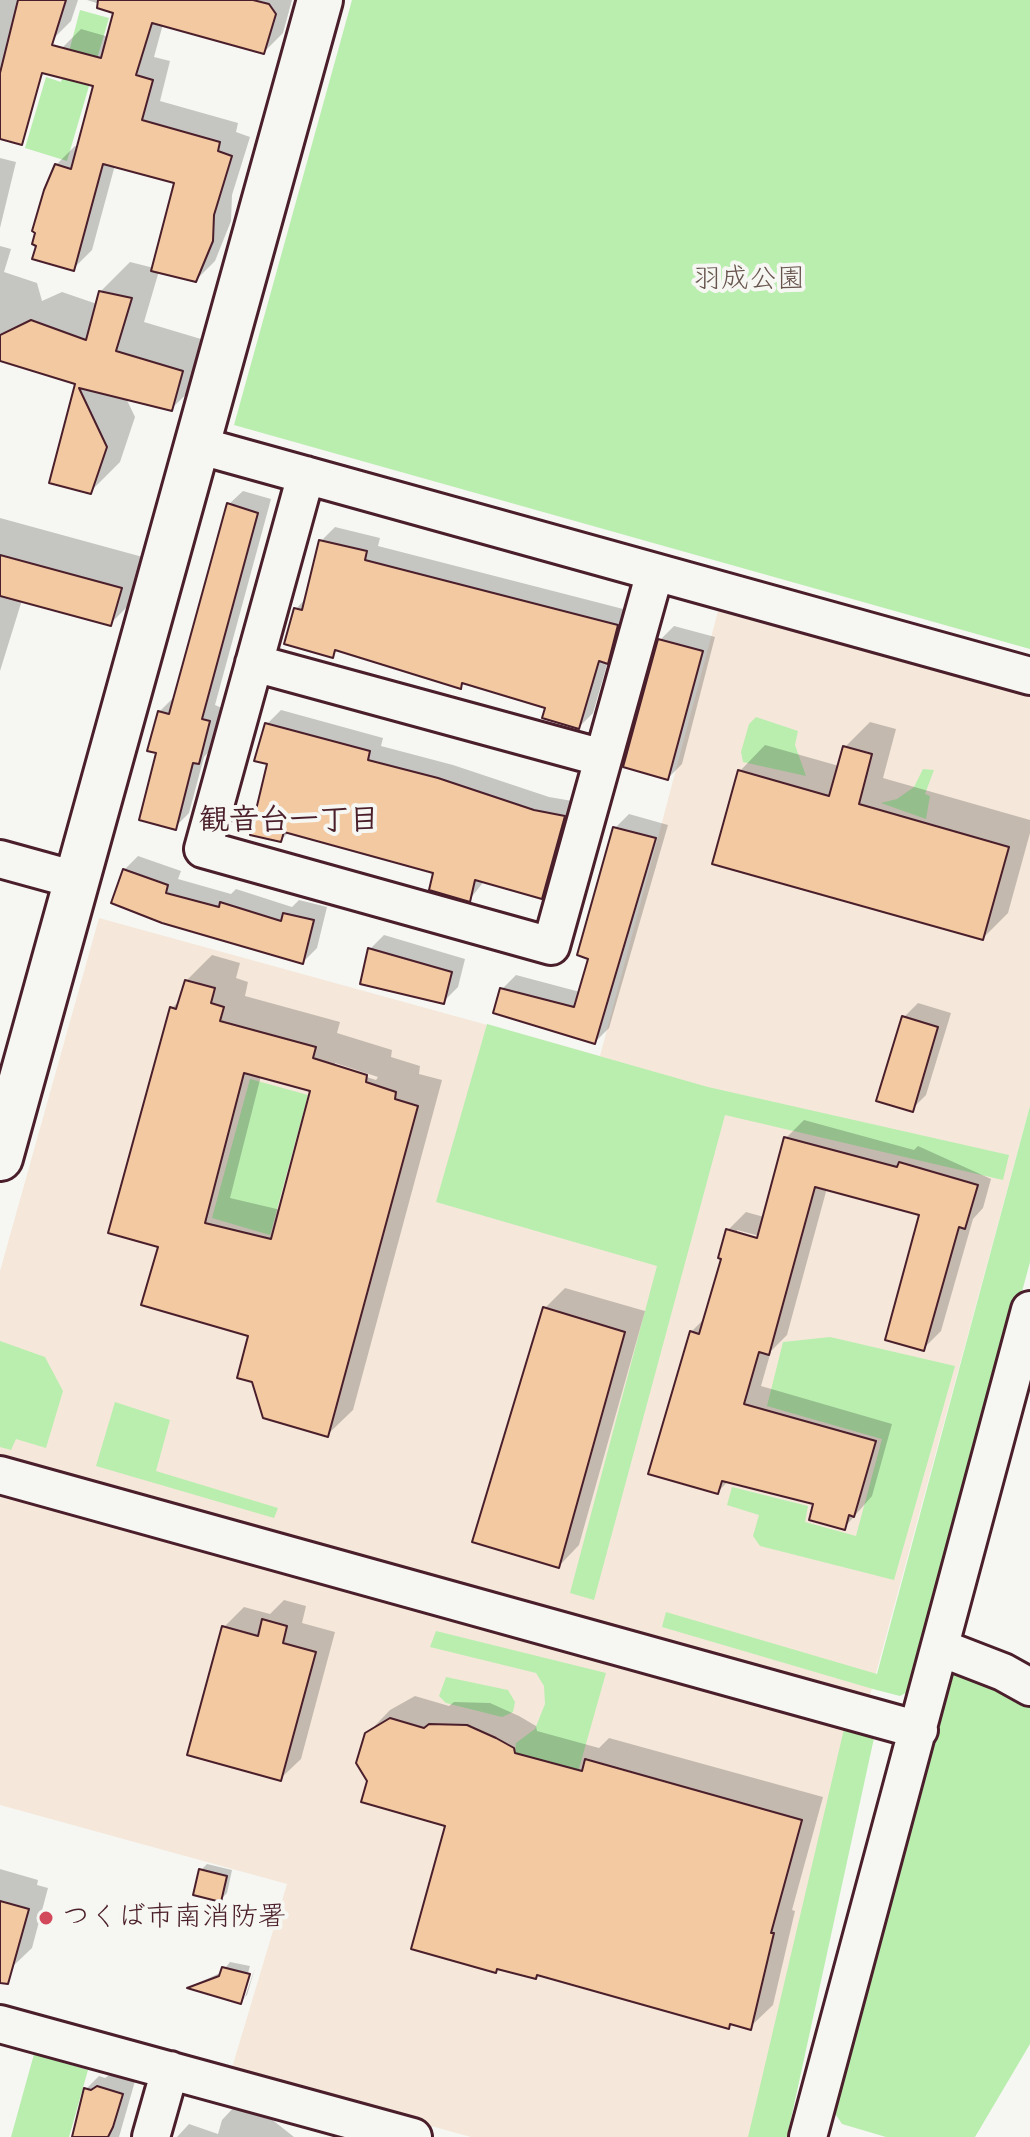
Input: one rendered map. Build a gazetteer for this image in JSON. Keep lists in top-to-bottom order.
{
  "districts": ["観音台一丁目"],
  "parks": ["羽成公園"],
  "places": ["つくば市南消防署"]
}
